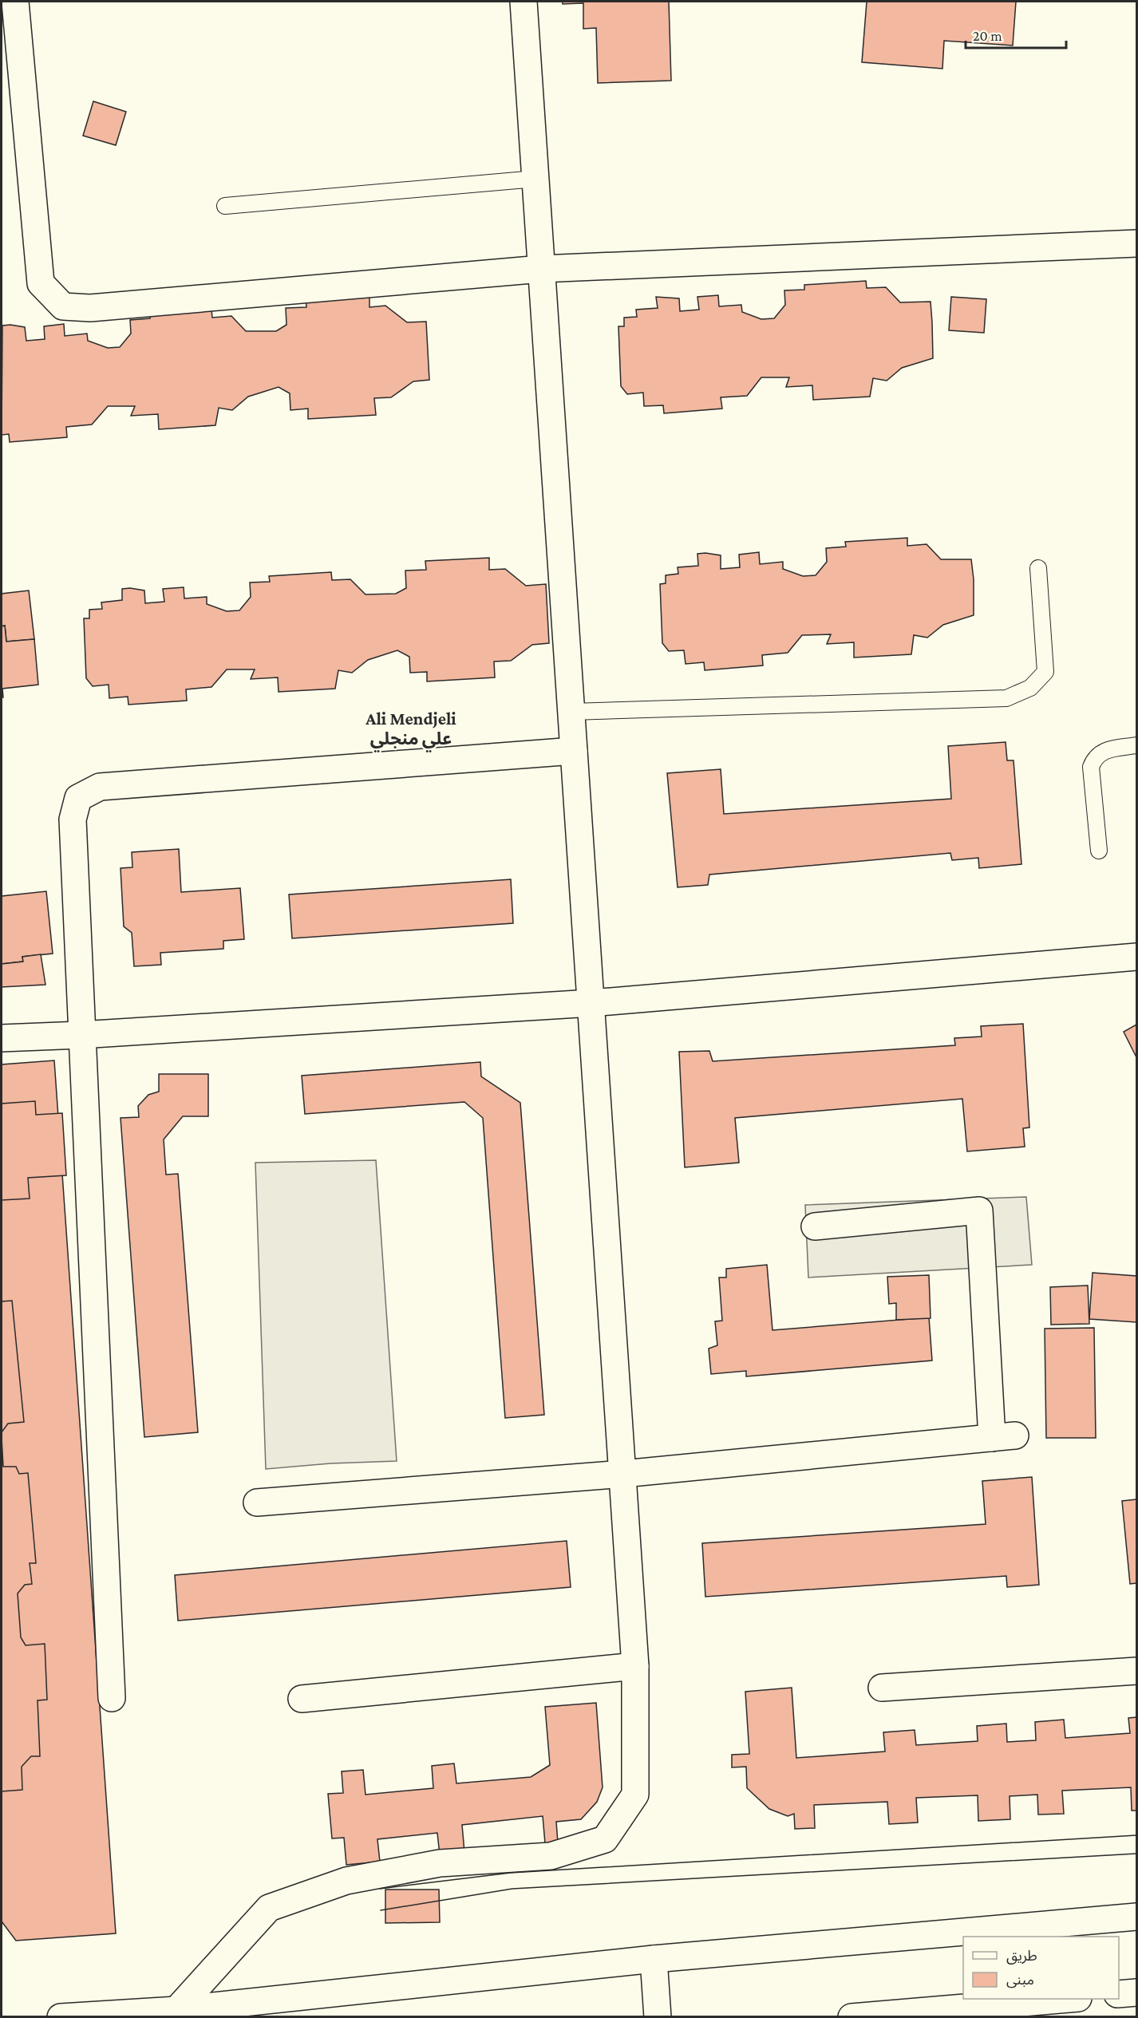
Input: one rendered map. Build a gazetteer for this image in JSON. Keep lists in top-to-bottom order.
{
  "districts": ["Ali Mendjeli علي منجلي"],
  "legend": ["طريق", "مبنى"],
  "scale_bar": "20 m"
}
